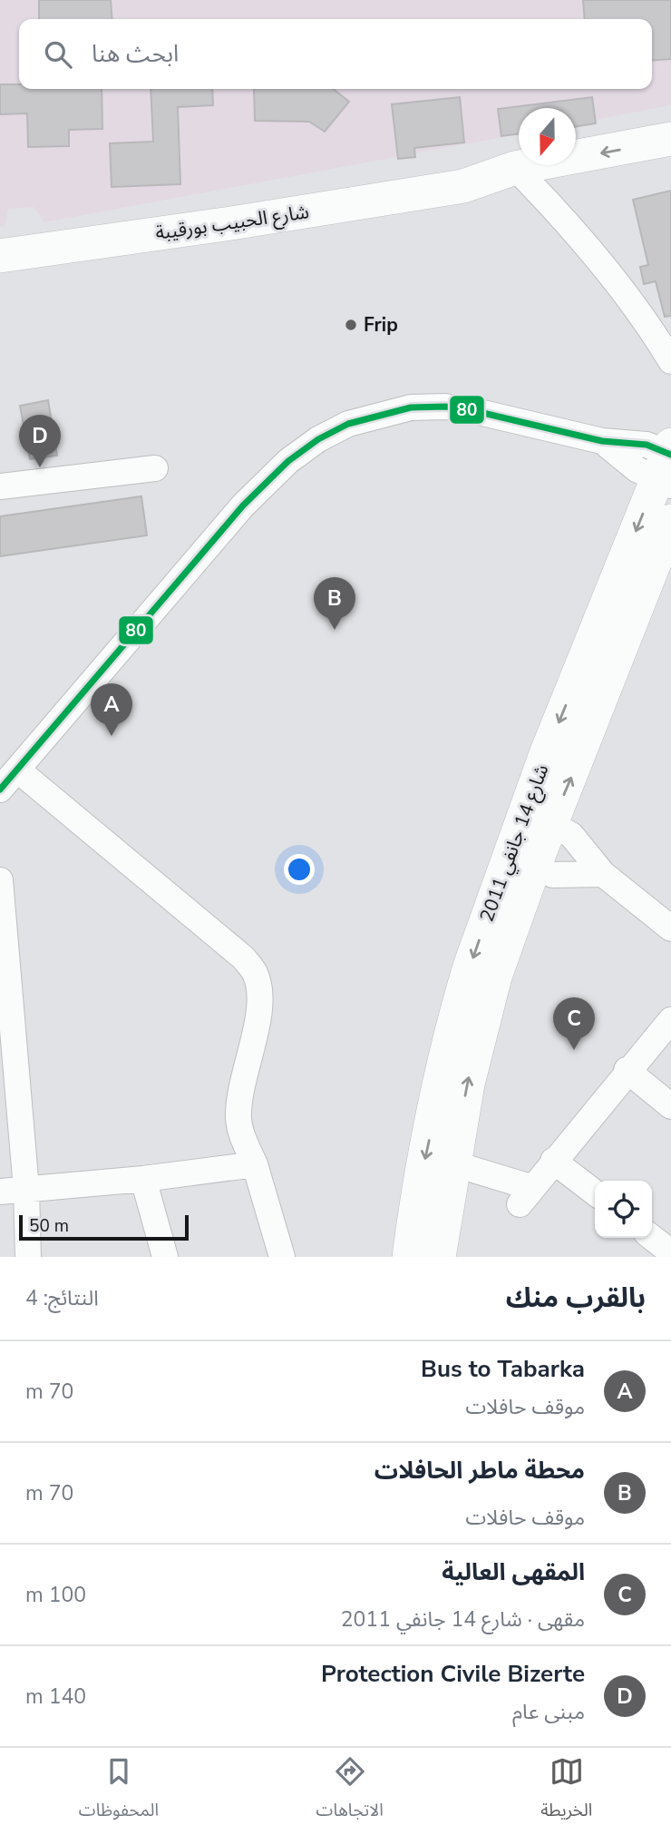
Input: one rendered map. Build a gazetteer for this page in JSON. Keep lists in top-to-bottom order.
{
  "streets": {
    "main road": ["شارع الحبيب بورقيبة", "شارع 14 جانفي 2011"]
  },
  "places": ["Frip"],
  "lines": ["transit line 80"],
  "scale_bar": "50 m",
  "north": "bottom",
  "page": {
    "search": "ابحث هنا",
    "pins": [
      "D",
      "B",
      "A",
      "C"
    ],
    "scale": "50 m",
    "heading": ["بالقرب منك", "النتائج: 4"],
    "list": [
      {
        "mark": "A",
        "name": "Bus to Tabarka",
        "note": "موقف حافلات",
        "value": "70 m"
      },
      {
        "mark": "B",
        "name": "محطة ماطر الحافلات",
        "note": "موقف حافلات",
        "value": "70 m"
      },
      {
        "mark": "C",
        "name": "المقهى العالية",
        "note": "مقهى · شارع 14 جانفي 2011",
        "value": "100 m"
      },
      {
        "mark": "D",
        "name": "Protection Civile Bizerte",
        "note": "مبنى عام",
        "value": "140 m"
      }
    ],
    "nav": ["الخريطة", "الاتجاهات", "المحفوظات"]
  }
}
